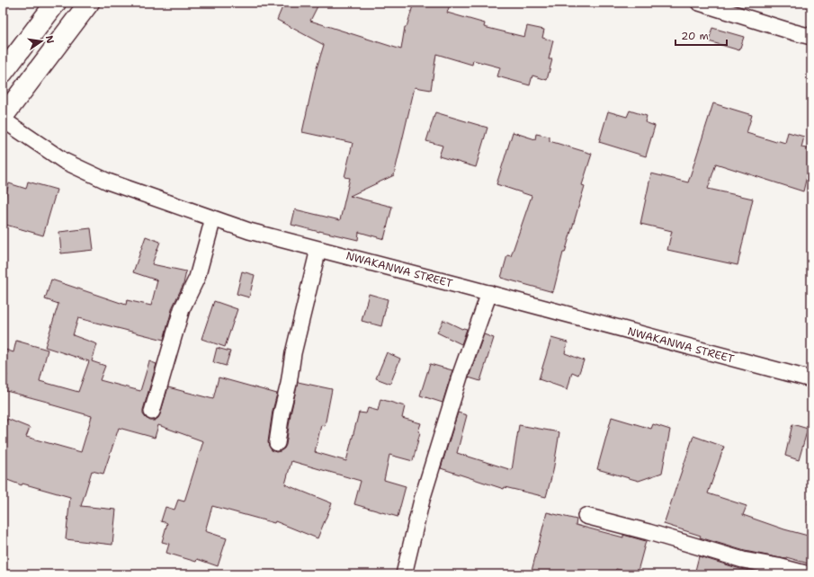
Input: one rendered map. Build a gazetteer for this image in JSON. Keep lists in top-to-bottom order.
{
  "streets": {
    "street": ["NWAKANWA STREET"]
  },
  "scale_bar": "20 m",
  "north": "right"
}
